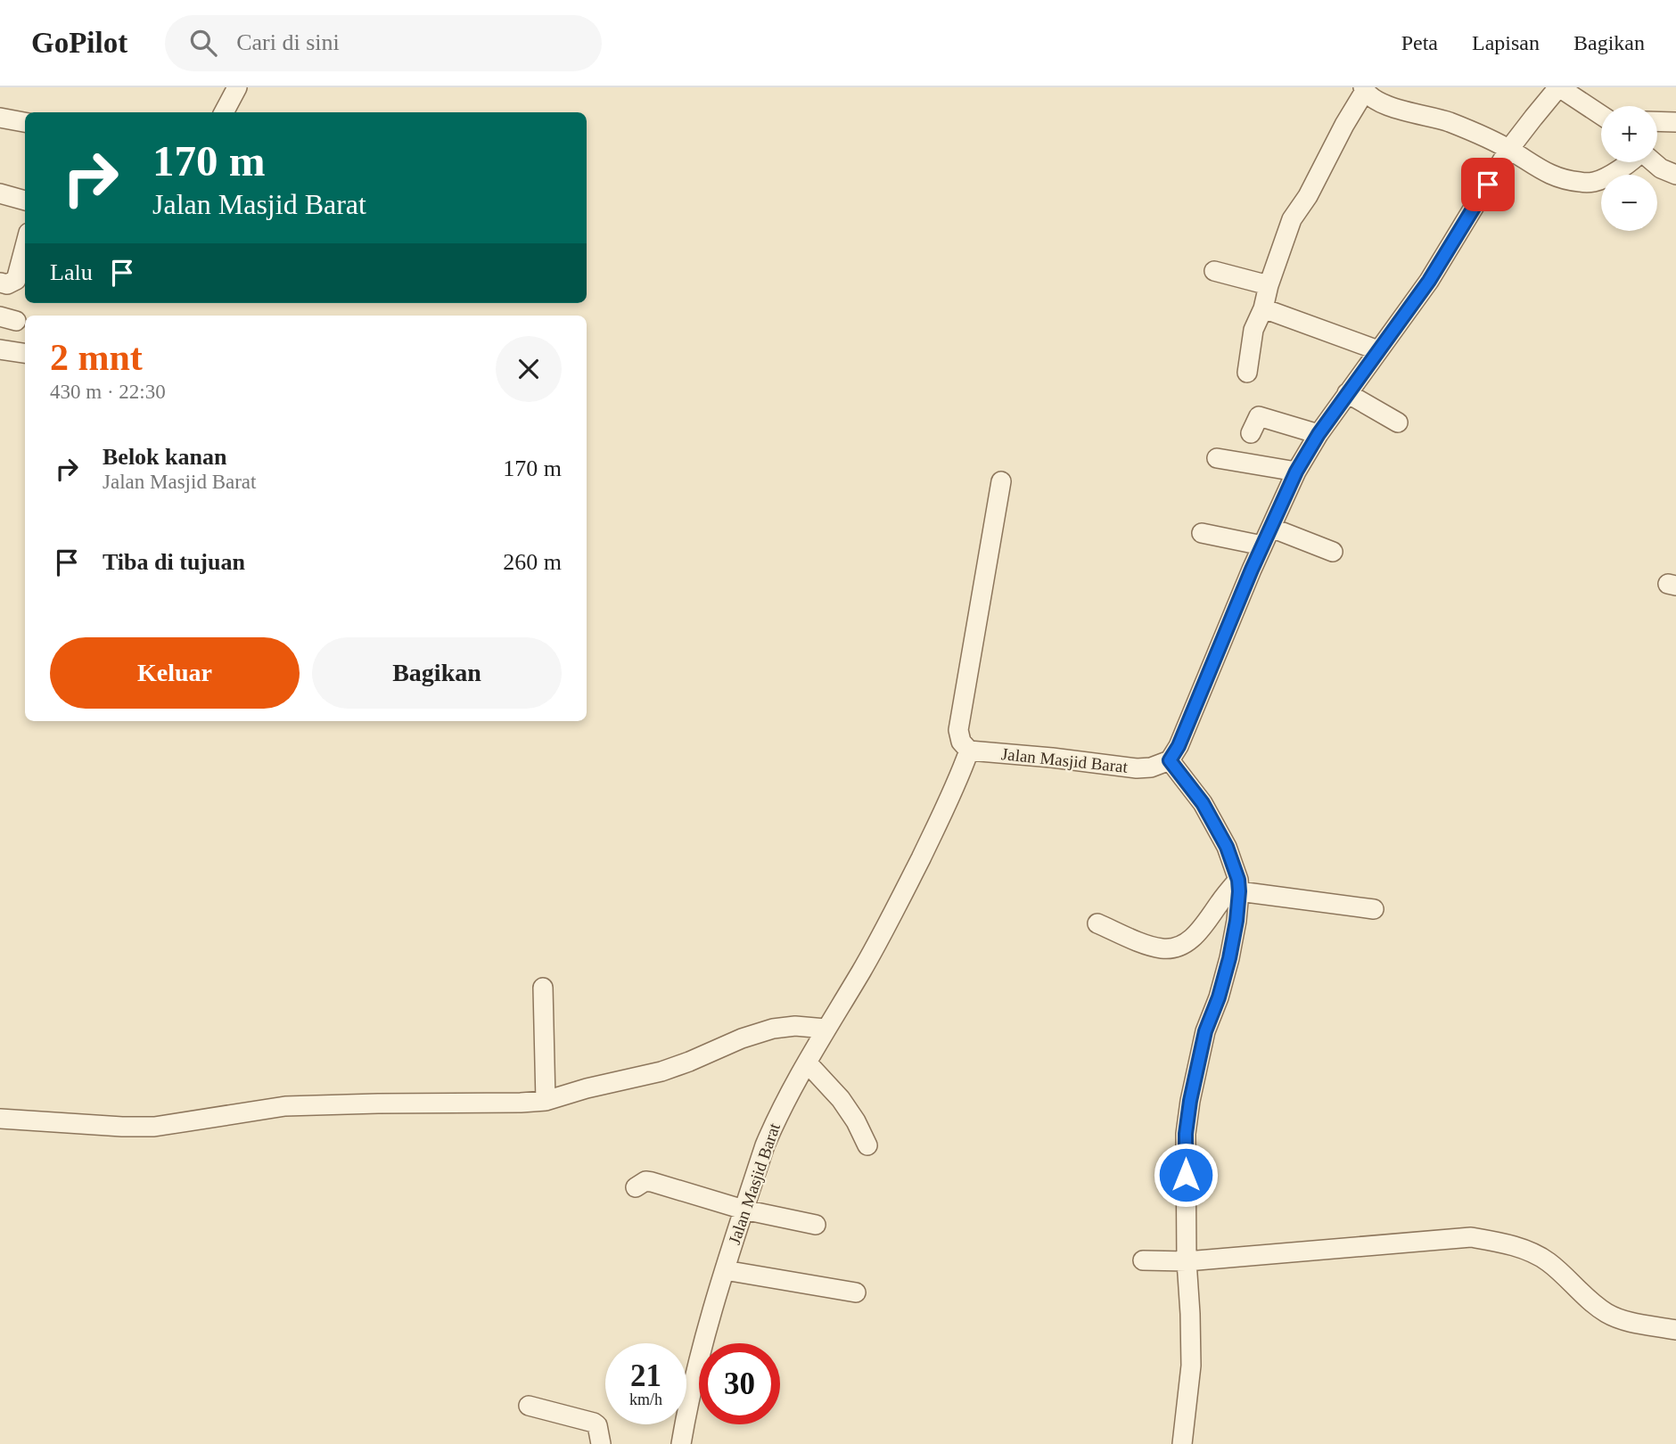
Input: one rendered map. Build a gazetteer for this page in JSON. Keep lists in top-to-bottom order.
{
  "streets": {
    "street": ["Jalan Masjid Barat"]
  },
  "page": {
    "header": "GoPilot",
    "search": "Cari di sini",
    "nav": ["Peta", "Lapisan", "Bagikan"],
    "map_buttons": ["+", "−"],
    "turn": ["170 m", "Jalan Masjid Barat"],
    "then": "Lalu",
    "heading": ["2 mnt", "430 m · 22:30"],
    "list": [
      {
        "name": "Belok kanan",
        "note": "Jalan Masjid Barat",
        "value": "170 m"
      },
      {
        "name": "Tiba di tujuan",
        "value": "260 m"
      }
    ],
    "buttons": ["Keluar", "Bagikan"],
    "speed": "21 km/h",
    "limit": "30"
  }
}
